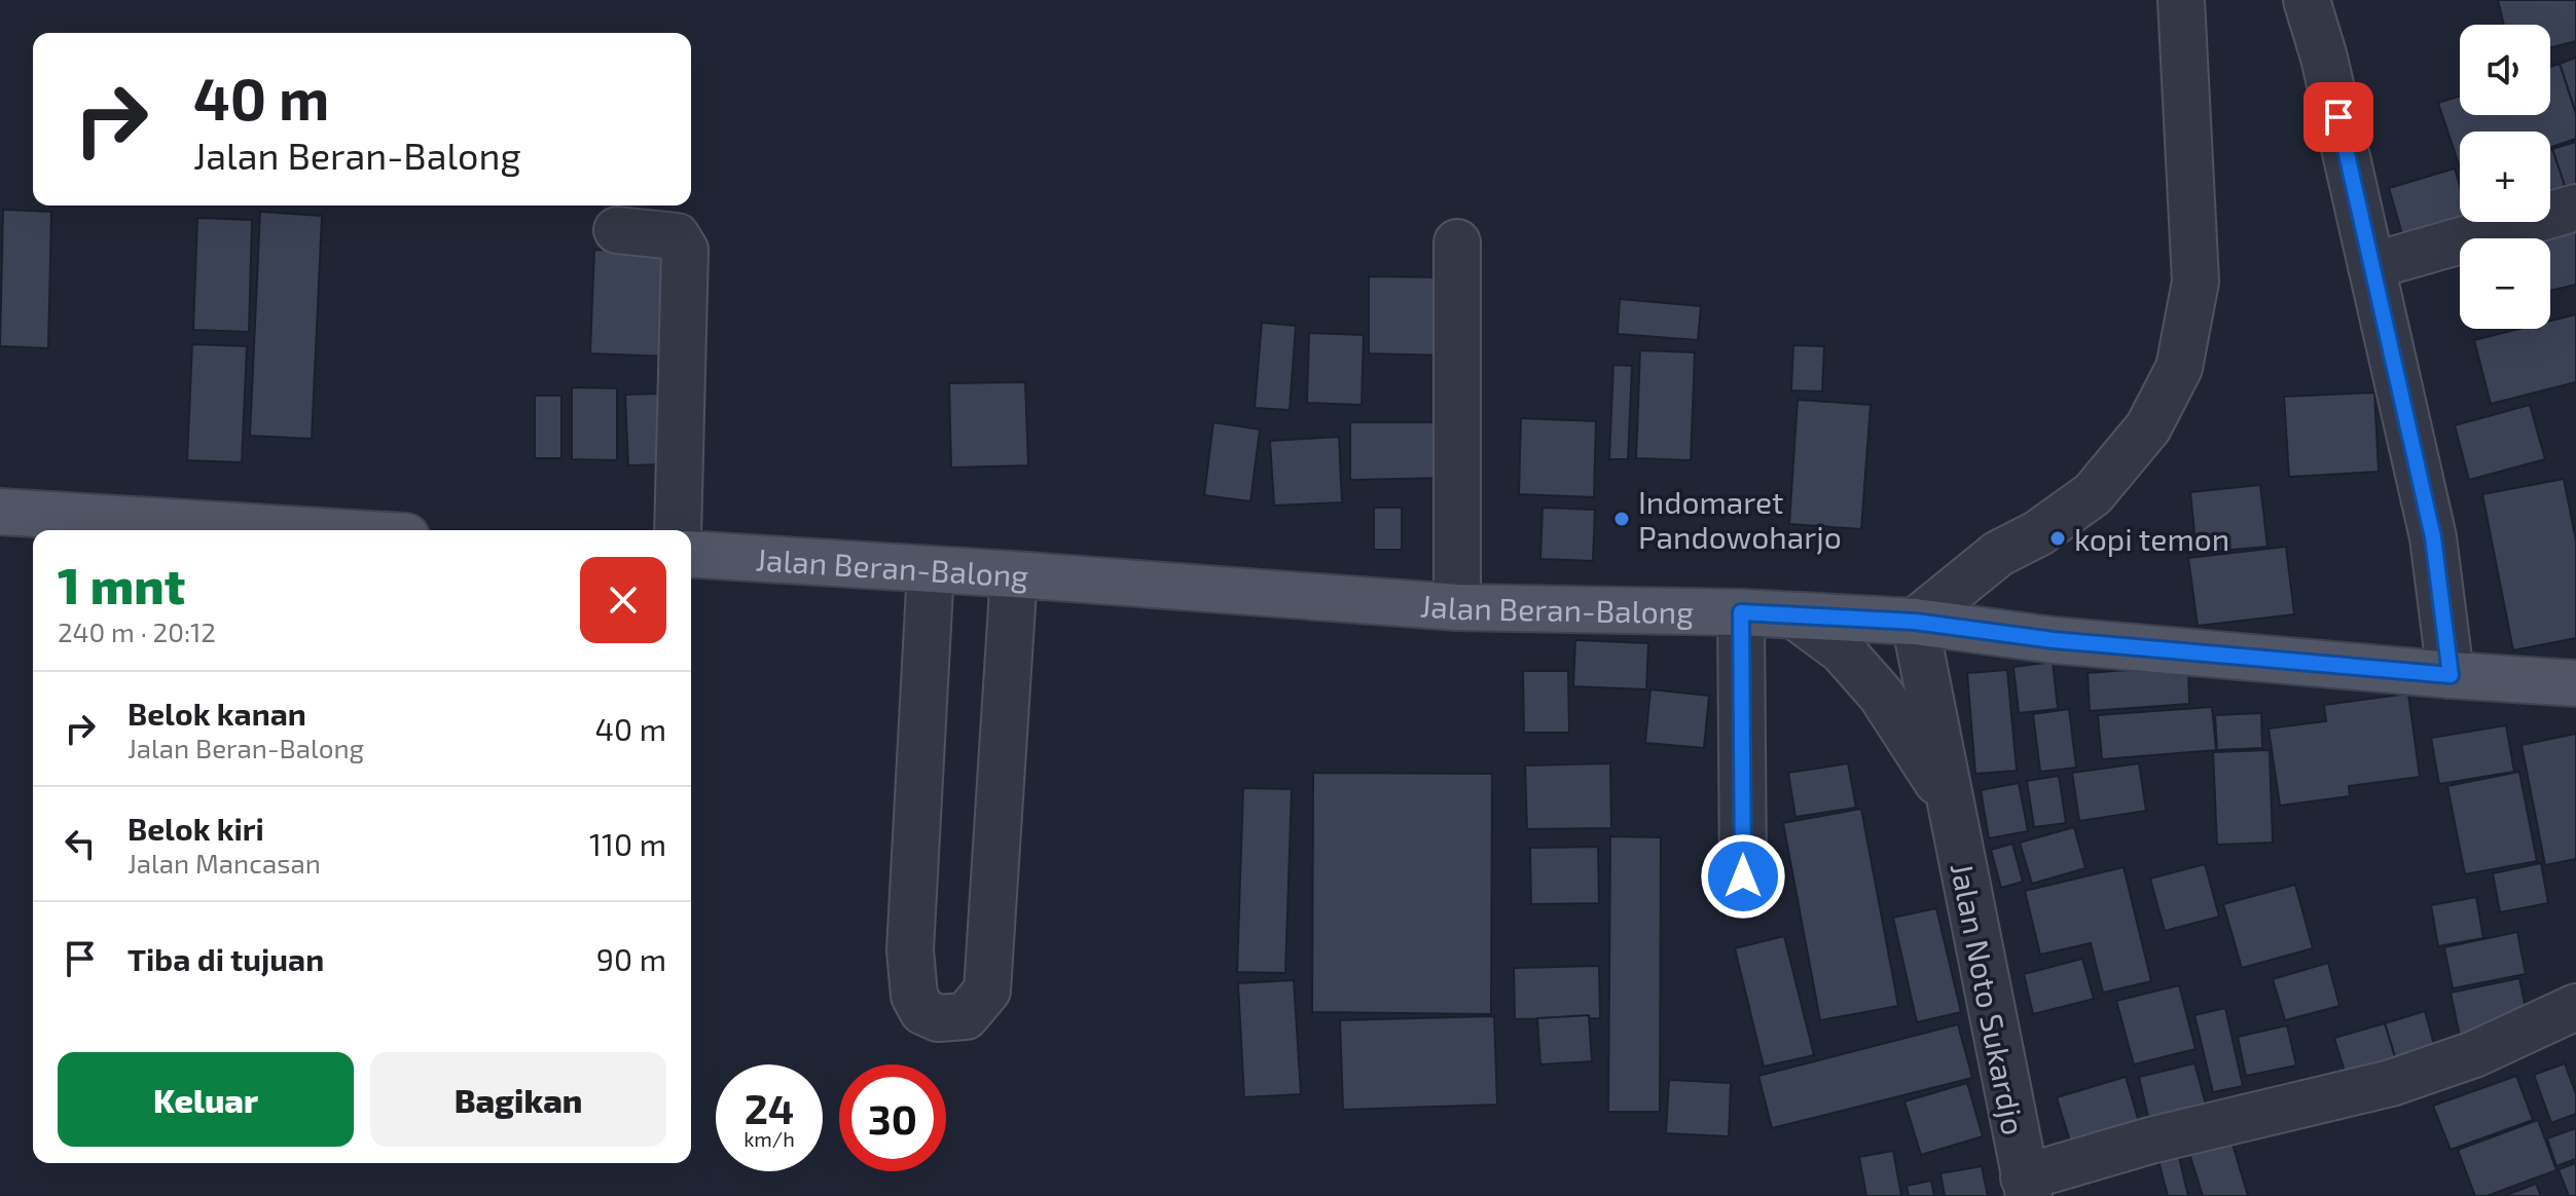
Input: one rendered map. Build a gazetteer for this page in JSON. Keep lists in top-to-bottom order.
{
  "streets": {
    "main road": ["Jalan Beran-Balong"],
    "street": ["Jalan Noto Sukardjo"]
  },
  "crossings": [
    ["Jalan Beran-Balong", "Jalan Noto Sukardjo"]
  ],
  "places": ["Indomaret Pandowoharjo", "kopi temon"],
  "page": {
    "map_buttons": ["+", "−"],
    "turn": ["40 m", "Jalan Beran-Balong"],
    "heading": ["1 mnt", "240 m · 20:12"],
    "list": [
      {
        "name": "Belok kanan",
        "note": "Jalan Beran-Balong",
        "value": "40 m"
      },
      {
        "name": "Belok kiri",
        "note": "Jalan Mancasan",
        "value": "110 m"
      },
      {
        "name": "Tiba di tujuan",
        "value": "90 m"
      }
    ],
    "buttons": ["Keluar", "Bagikan"],
    "speed": "24 km/h",
    "limit": "30"
  }
}
